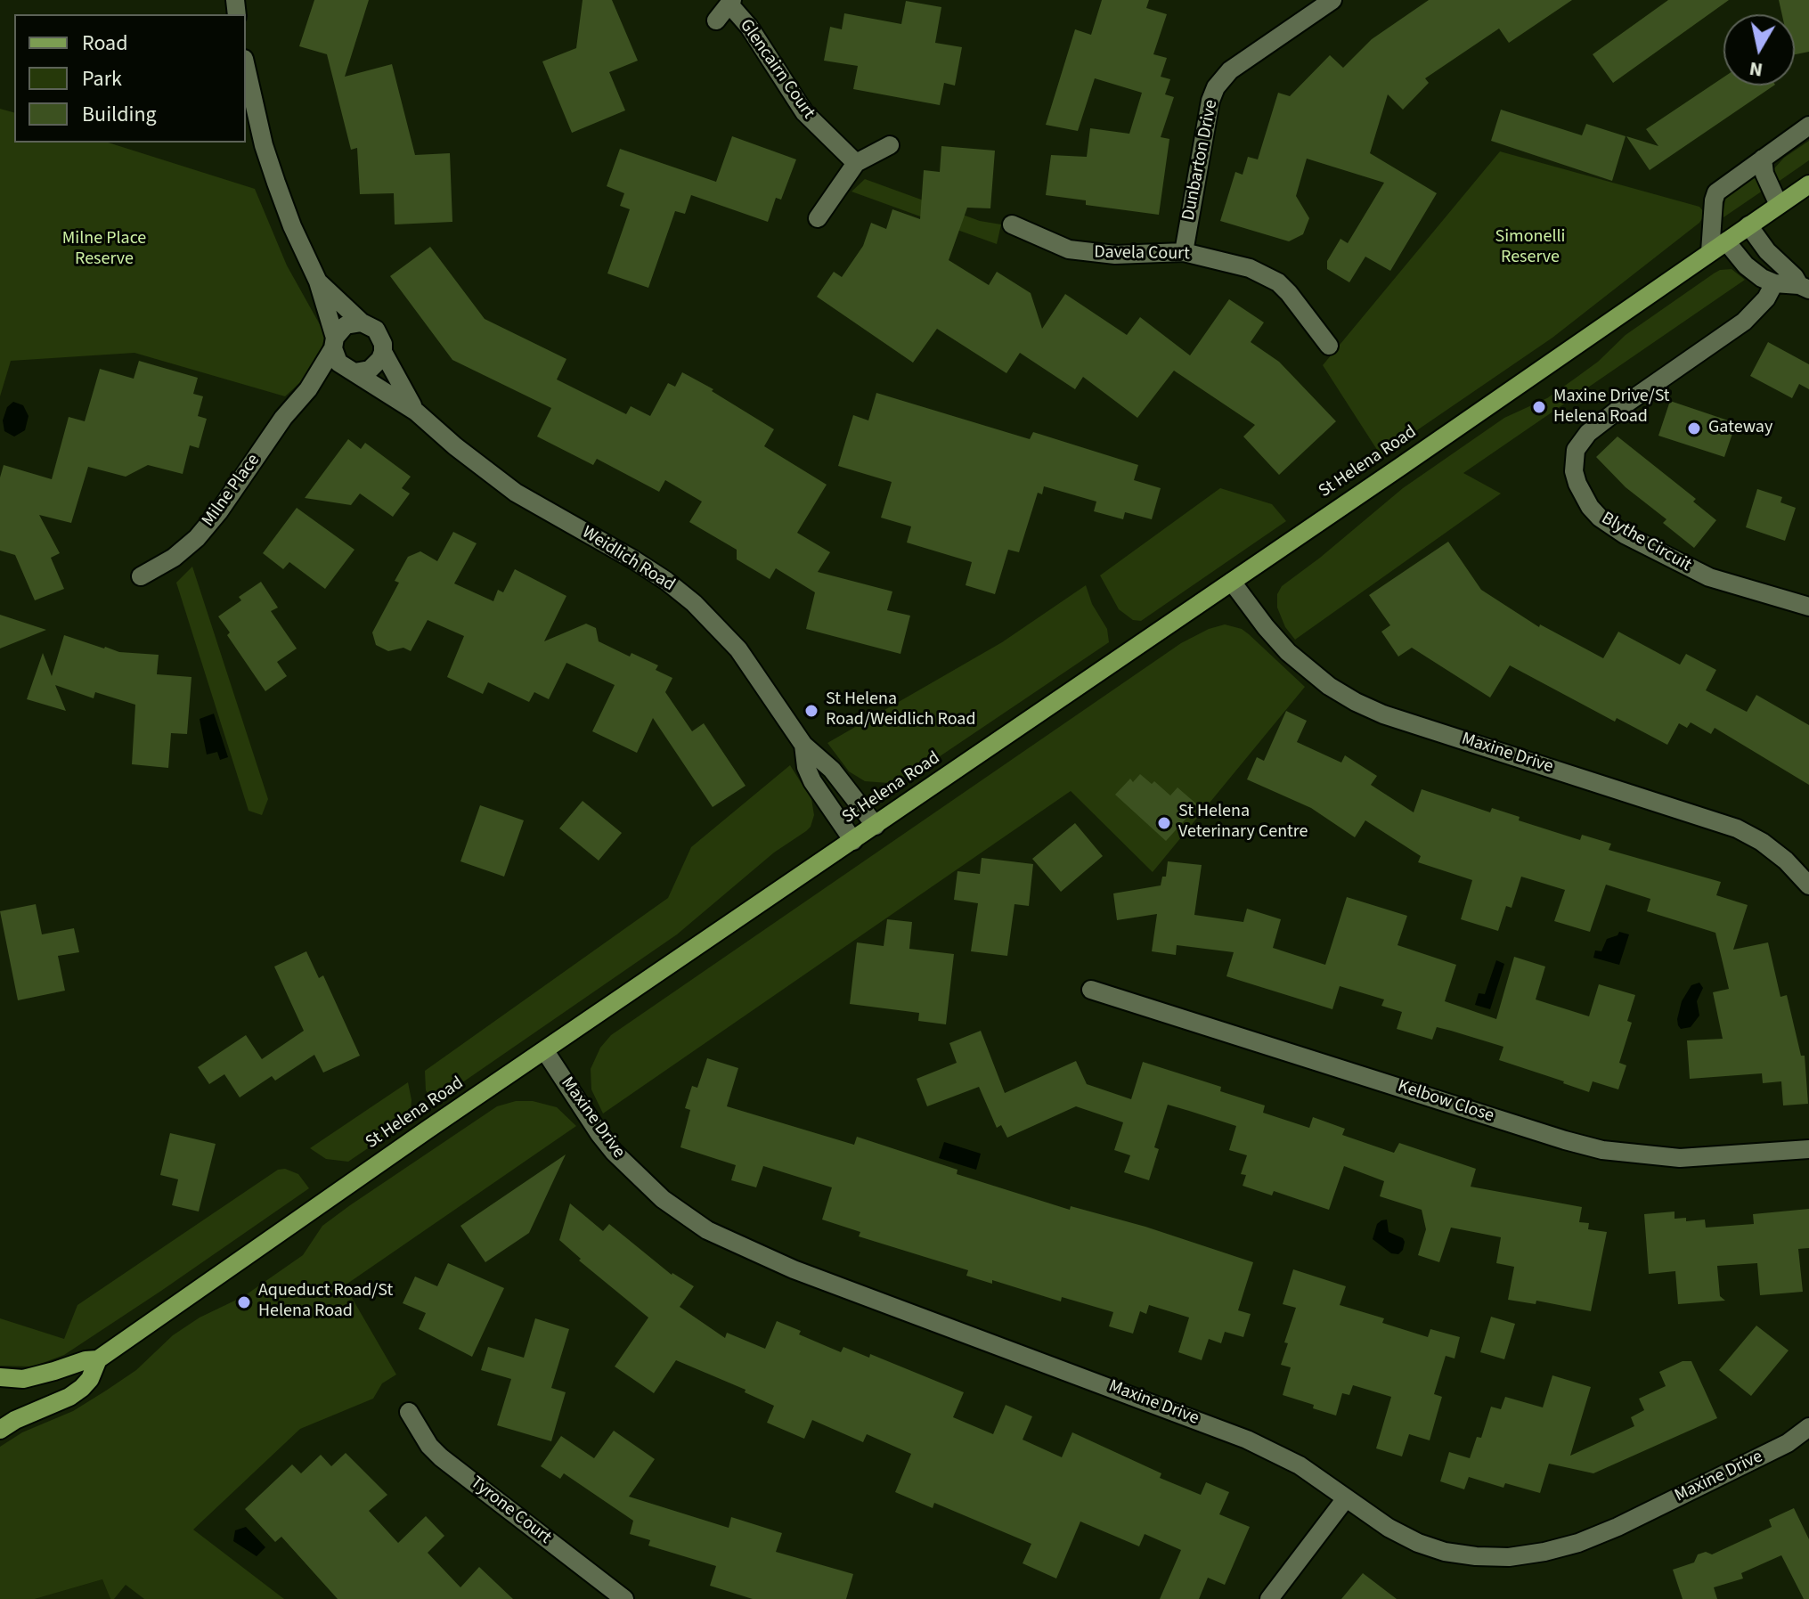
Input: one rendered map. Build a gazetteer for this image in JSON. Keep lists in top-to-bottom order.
{
  "streets": {
    "main road": ["St Helena Road"],
    "street": [
      "Glencairn Court",
      "Dunbarton Drive",
      "Davela Court",
      "Milne Place",
      "Blythe Circuit",
      "Weidlich Road",
      "Maxine Drive",
      "Kelbow Close",
      "Tyrone Court"
    ]
  },
  "crossings": [
    ["Dunbarton Drive", "Davela Court"],
    ["St Helena Road", "Weidlich Road"],
    ["St Helena Road", "Maxine Drive"],
    ["Milne Place", "Weidlich Road"]
  ],
  "parks": ["Simonelli Reserve", "Milne Place Reserve"],
  "places": [
    "Maxine Drive/St Helena Road",
    "Gateway",
    "St Helena Road/Weidlich Road",
    "St Helena Veterinary Centre",
    "Aqueduct Road/St Helena Road"
  ],
  "legend": ["Road", "Park", "Building"],
  "north": "bottom"
}
